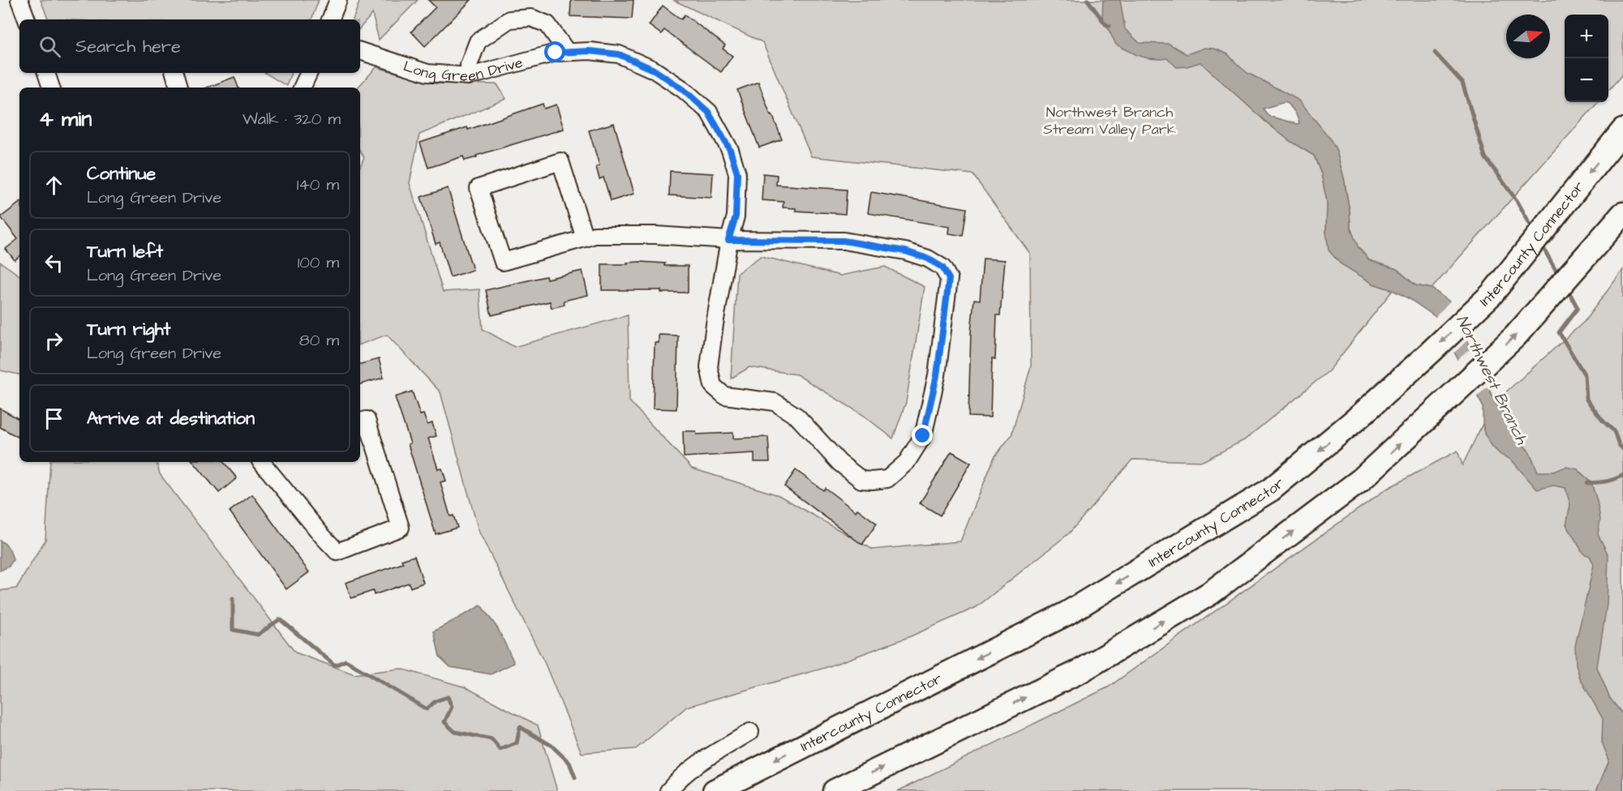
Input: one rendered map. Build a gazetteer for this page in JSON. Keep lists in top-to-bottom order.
{
  "streets": {
    "highway": ["Intercounty Connector"],
    "street": ["Long Green Drive"]
  },
  "water": ["Northwest Branch"],
  "parks": ["Northwest Branch Stream Valley Park"],
  "north": "right",
  "page": {
    "map_buttons": ["+", "−"],
    "search": "Search here",
    "heading": ["4 min", "Walk · 320 m"],
    "list": [
      ["Continue", "Long Green Drive", "140 m"],
      ["Turn left", "Long Green Drive", "100 m"],
      ["Turn right", "Long Green Drive", "80 m"],
      "Arrive at destination"
    ]
  }
}
